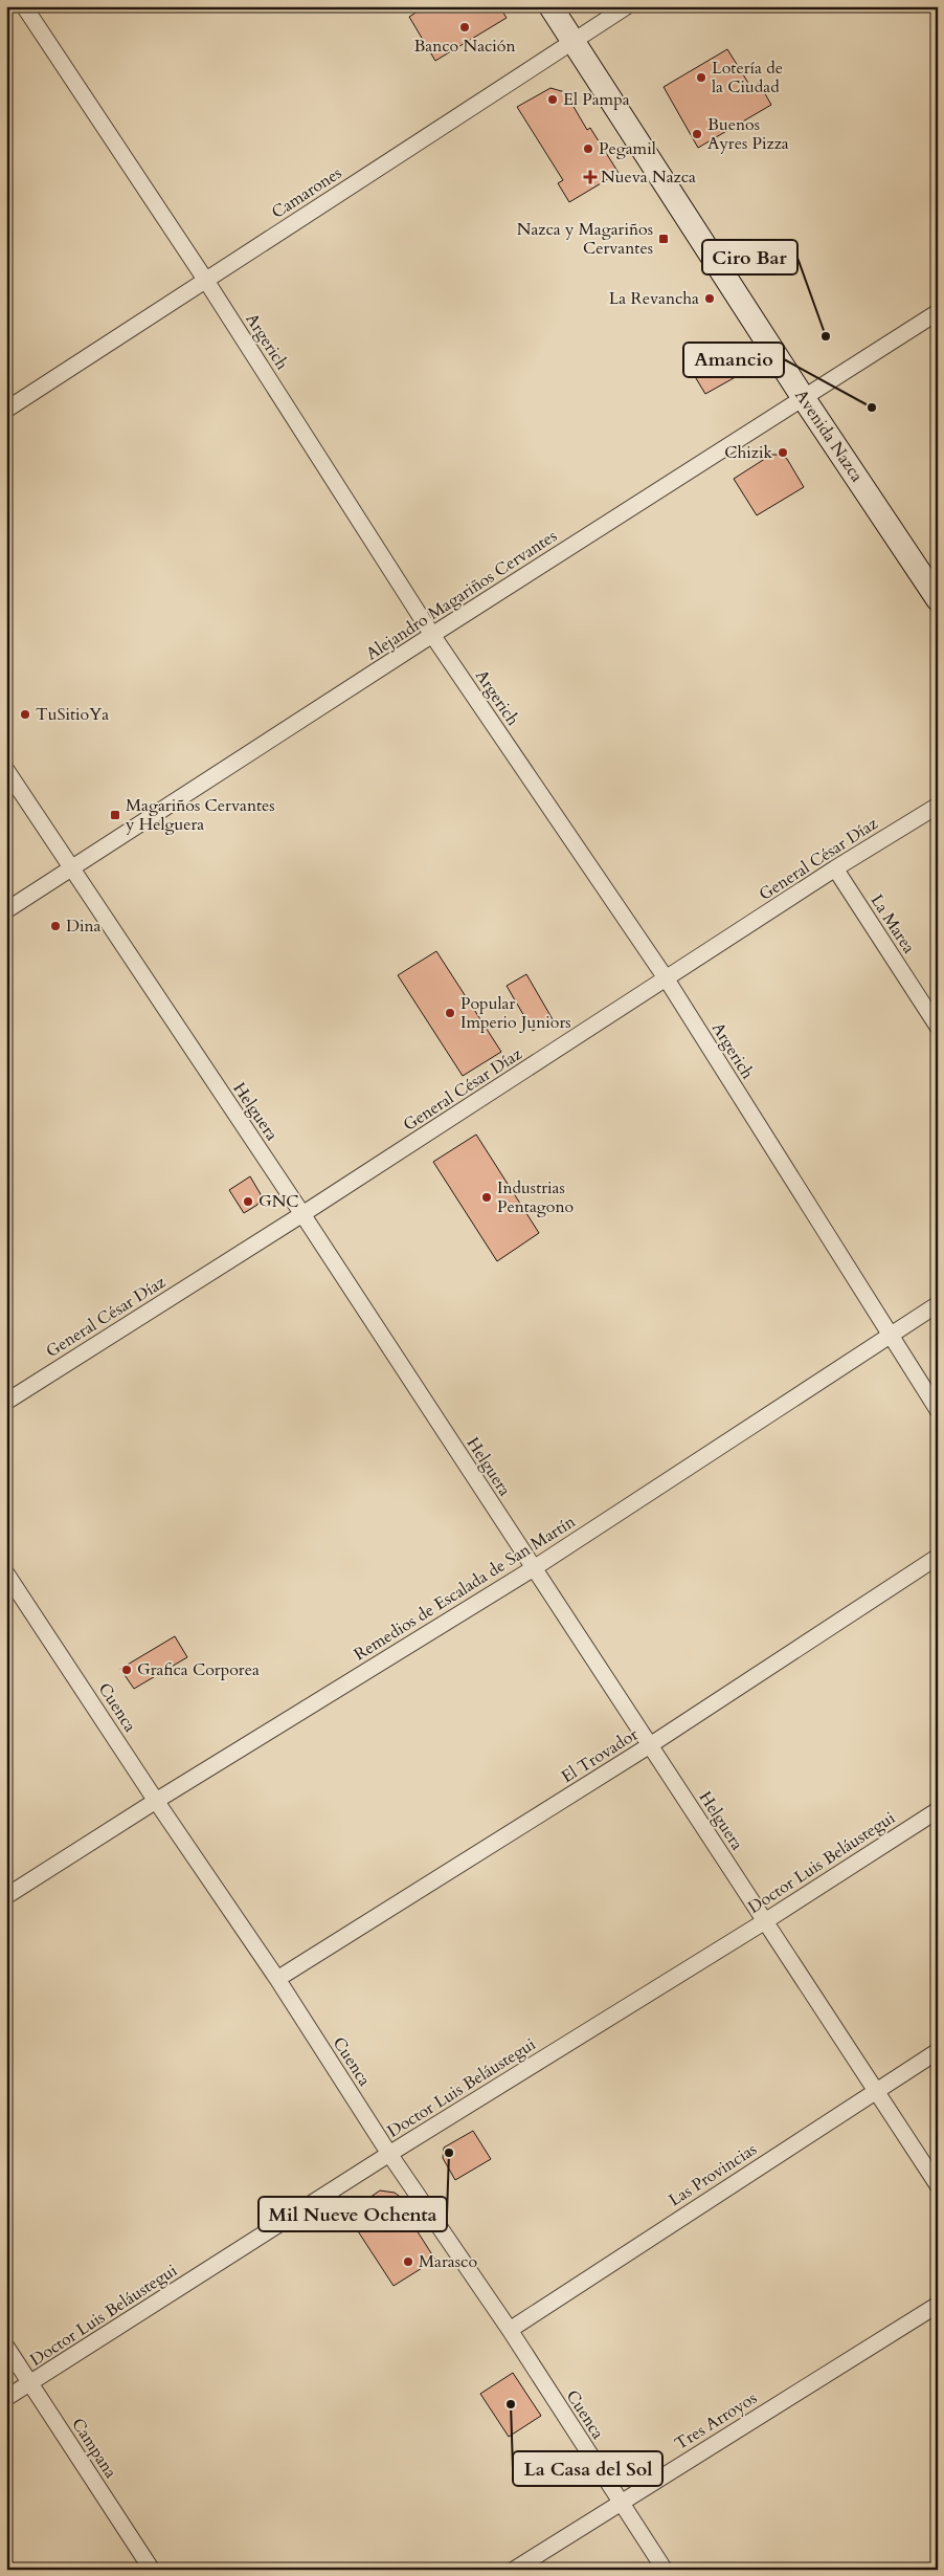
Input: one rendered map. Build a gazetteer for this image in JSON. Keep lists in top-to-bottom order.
{
  "streets": {
    "main road": ["Avenida Nazca"],
    "street": [
      "Camarones",
      "Argerich",
      "Alejandro Magariños Cervantes",
      "General César Díaz",
      "La Marea",
      "Helguera",
      "Remedios de Escalada de San Martín",
      "Cuenca",
      "El Trovador",
      "Doctor Luis Beláustegui",
      "Las Provincias",
      "Tres Arroyos",
      "Campana"
    ]
  },
  "crossings": [
    ["Camarones", "Argerich"],
    ["Camarones", "Avenida Nazca"],
    ["Argerich", "Alejandro Magariños Cervantes"],
    ["Argerich", "General César Díaz"],
    ["Argerich", "Remedios de Escalada de San Martín"],
    ["Avenida Nazca", "Alejandro Magariños Cervantes"],
    ["Alejandro Magariños Cervantes", "Helguera"],
    ["General César Díaz", "La Marea"],
    ["General César Díaz", "Helguera"],
    ["Helguera", "Remedios de Escalada de San Martín"],
    ["Helguera", "El Trovador"],
    ["Helguera", "Doctor Luis Beláustegui"],
    ["Helguera", "Las Provincias"],
    ["Remedios de Escalada de San Martín", "Cuenca"],
    ["Cuenca", "El Trovador"],
    ["Cuenca", "Doctor Luis Beláustegui"],
    ["Cuenca", "Las Provincias"],
    ["Cuenca", "Tres Arroyos"],
    ["Doctor Luis Beláustegui", "Campana"]
  ],
  "places": {
    "other": [
      "Banco Nación",
      "Lotería de la Ciudad",
      "El Pampa",
      "Buenos Ayres Pizza",
      "Pegamil",
      "La Revancha",
      "Ciro Bar",
      "Amancio",
      "Chizik",
      "TuSitioYa",
      "Dina",
      "Popular Imperio Juniors",
      "Industrias Pentagono",
      "GNC",
      "Grafica Corporea",
      "Mil Nueve Ochenta",
      "Marasco",
      "La Casa del Sol"
    ],
    "health": ["Nueva Nazca"],
    "transit": ["Nazca y Magariños Cervantes", "Magariños Cervantes y Helguera"]
  }
}
